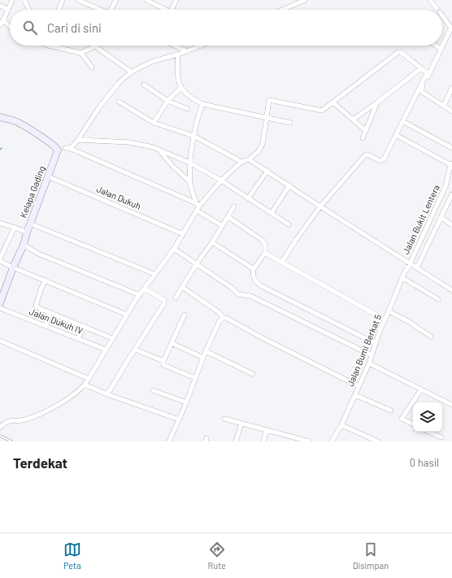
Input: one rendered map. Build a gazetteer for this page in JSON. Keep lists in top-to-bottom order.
{
  "streets": {
    "street": [
      "Kelapa Gading",
      "Jalan Dukuh",
      "Jalan Bukit Lentera",
      "Jalan Dukuh IV",
      "Jalan Bumi Berkat 5"
    ]
  },
  "crossings": [
    ["Kelapa Gading", "Jalan Dukuh"],
    ["Jalan Bukit Lentera", "Jalan Bumi Berkat 5"]
  ],
  "page": {
    "search": "Cari di sini",
    "heading": ["Terdekat", "0 hasil"],
    "nav": ["Peta", "Rute", "Disimpan"]
  }
}
